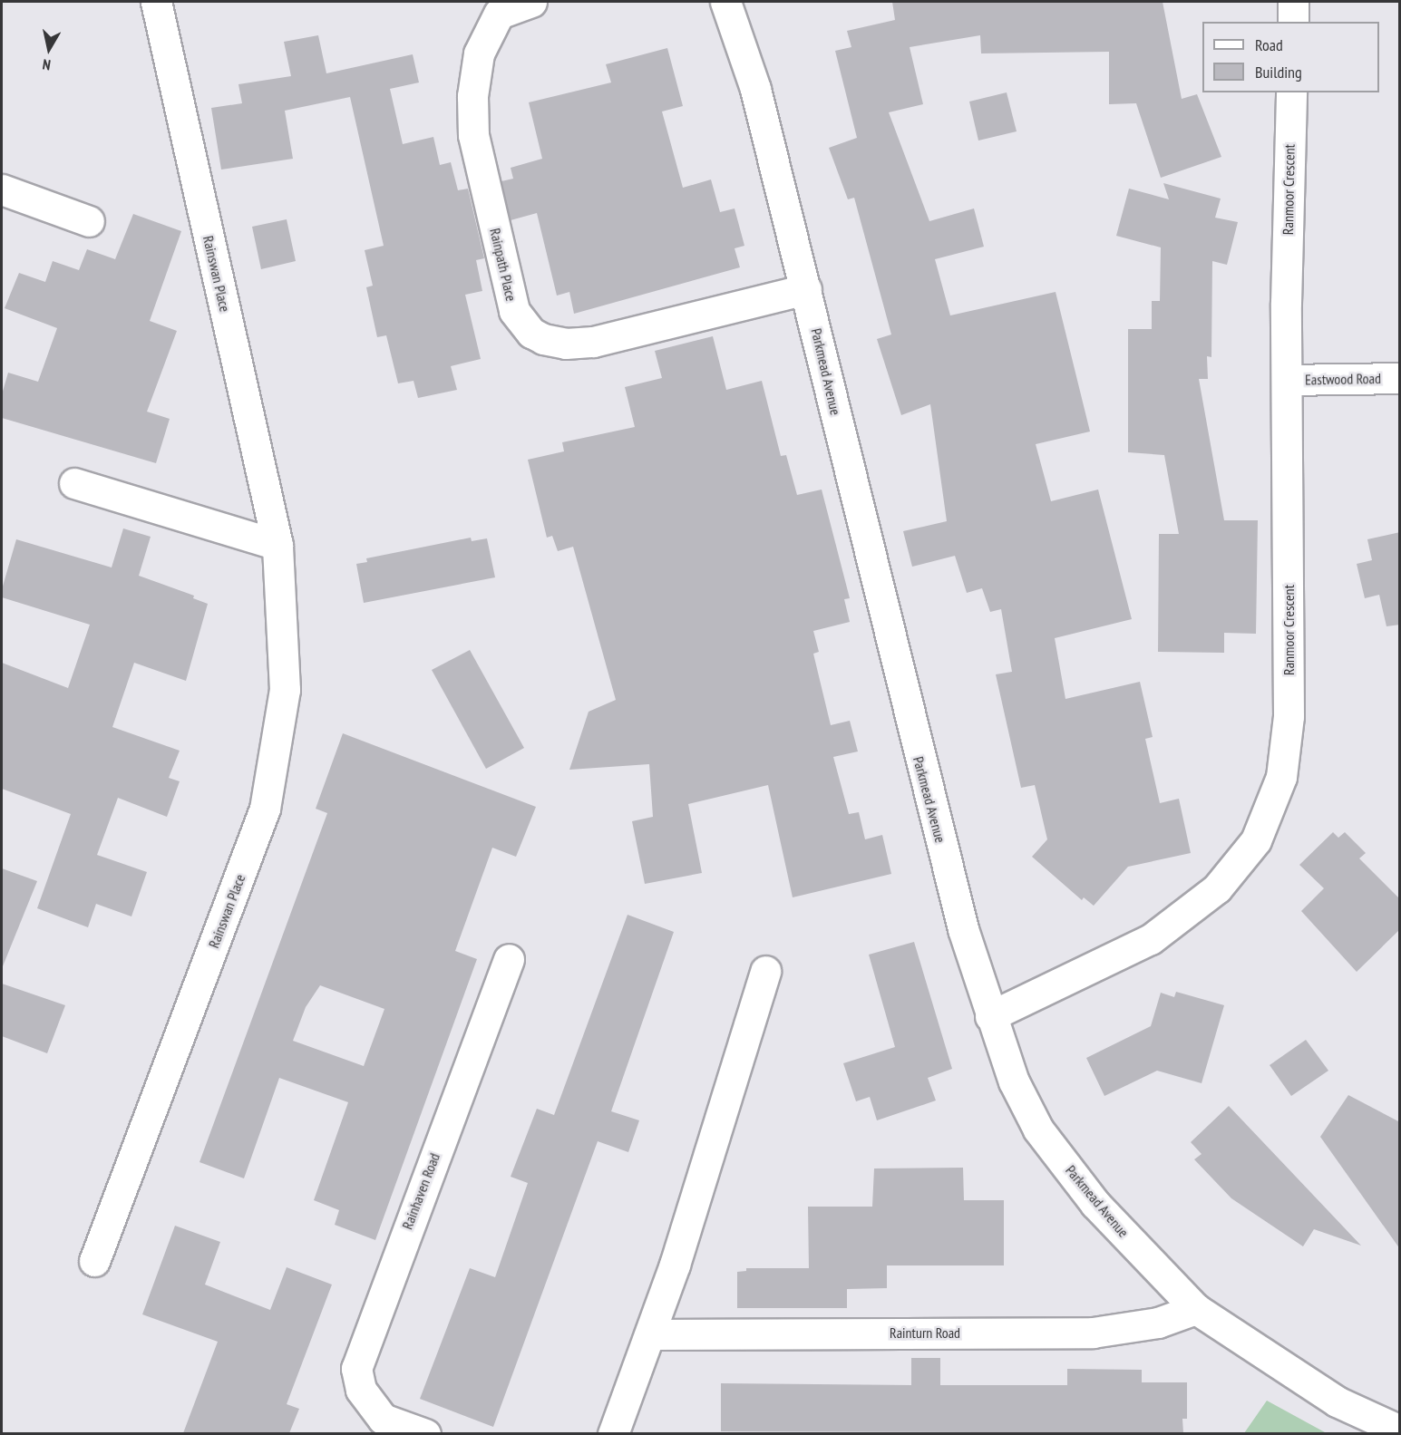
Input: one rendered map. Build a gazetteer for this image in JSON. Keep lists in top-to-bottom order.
{
  "streets": {
    "street": [
      "Ranmoor Crescent",
      "Rainpath Place",
      "Rainswan Place",
      "Parkmead Avenue",
      "Eastwood Road",
      "Rainhaven Road",
      "Rainturn Road"
    ]
  },
  "crossings": [
    ["Ranmoor Crescent", "Parkmead Avenue"],
    ["Ranmoor Crescent", "Eastwood Road"],
    ["Rainpath Place", "Parkmead Avenue"],
    ["Parkmead Avenue", "Rainturn Road"]
  ],
  "legend": ["Road", "Building"],
  "north": "bottom"
}
